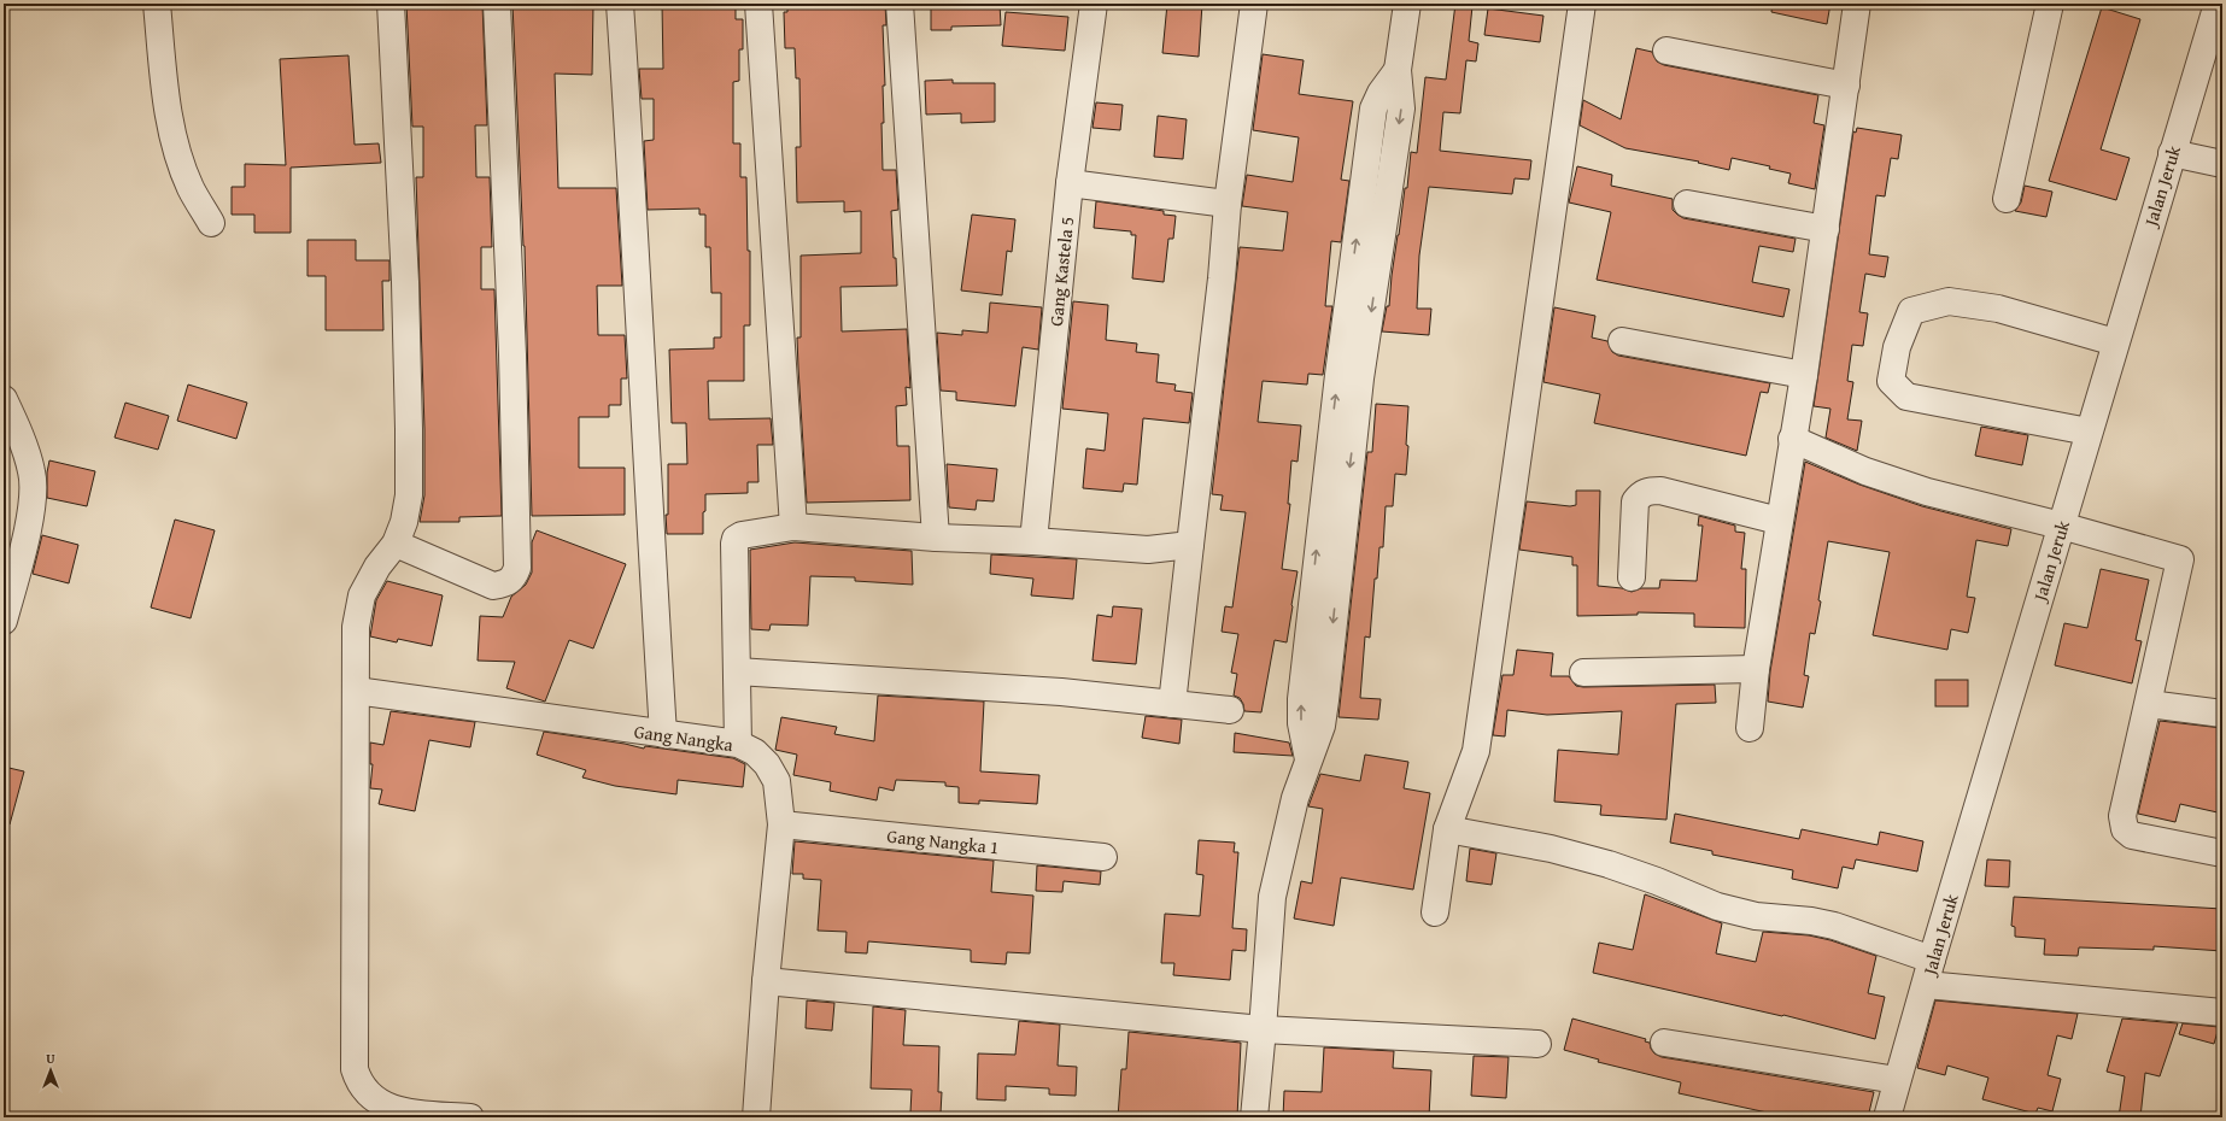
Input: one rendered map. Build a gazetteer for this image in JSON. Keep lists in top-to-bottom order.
{
  "streets": {
    "street": [
      "Jalan Jeruk",
      "Gang Kastela 5",
      "Gang Nangka",
      "Gang Nangka 1"
    ]
  },
  "crossings": [
    ["Gang Nangka", "Gang Nangka 1"]
  ],
  "north": "top"
}
